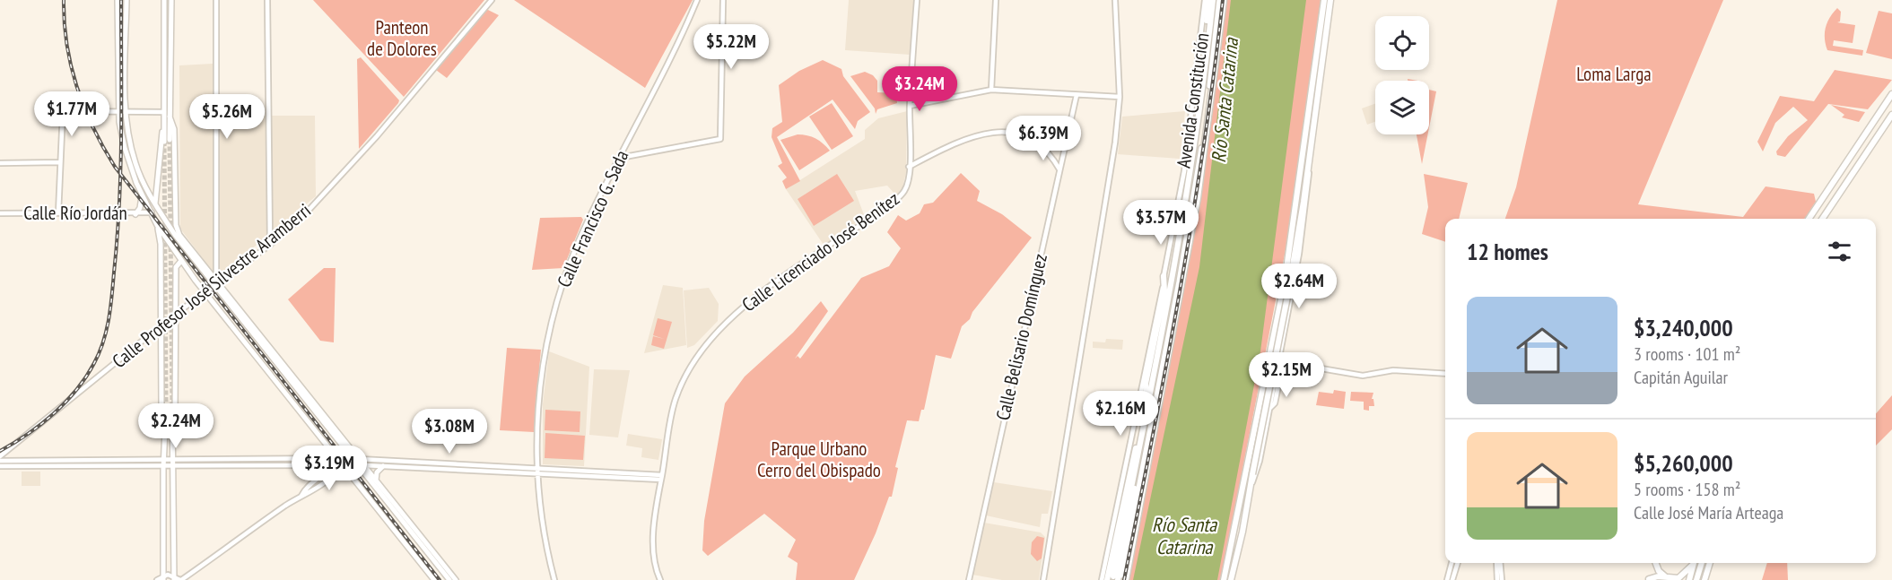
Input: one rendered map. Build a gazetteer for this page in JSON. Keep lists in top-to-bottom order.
{
  "streets": {
    "highway": ["Avenida Constitución"],
    "street": [
      "Calle Río Jordán",
      "Calle Francisco G. Sada",
      "Calle Licenciado José Benítez",
      "Calle Profesor José Silvestre Aramberri",
      "Calle Belisario Domínguez"
    ]
  },
  "crossings": [
    ["Calle Licenciado José Benítez", "Calle Belisario Domínguez"]
  ],
  "water": ["Río Santa Catarina"],
  "parks": ["Panteon de Dolores", "Loma Larga", "Parque Urbano Cerro del Obispado"],
  "page": {
    "price": [
      "$5.22M",
      "$3.24M",
      "$1.77M",
      "$5.26M",
      "$6.39M",
      "$3.57M",
      "$2.64M",
      "$2.15M",
      "$2.16M",
      "$2.24M",
      "$3.08M",
      "$3.19M"
    ],
    "heading": "12 homes",
    "list": [
      {
        "name": "$3,240,000",
        "note": "3 rooms · 101 m² · Capitán Aguilar"
      },
      {
        "name": "$5,260,000",
        "note": "5 rooms · 158 m² · Calle José María Arteaga"
      }
    ]
  }
}
